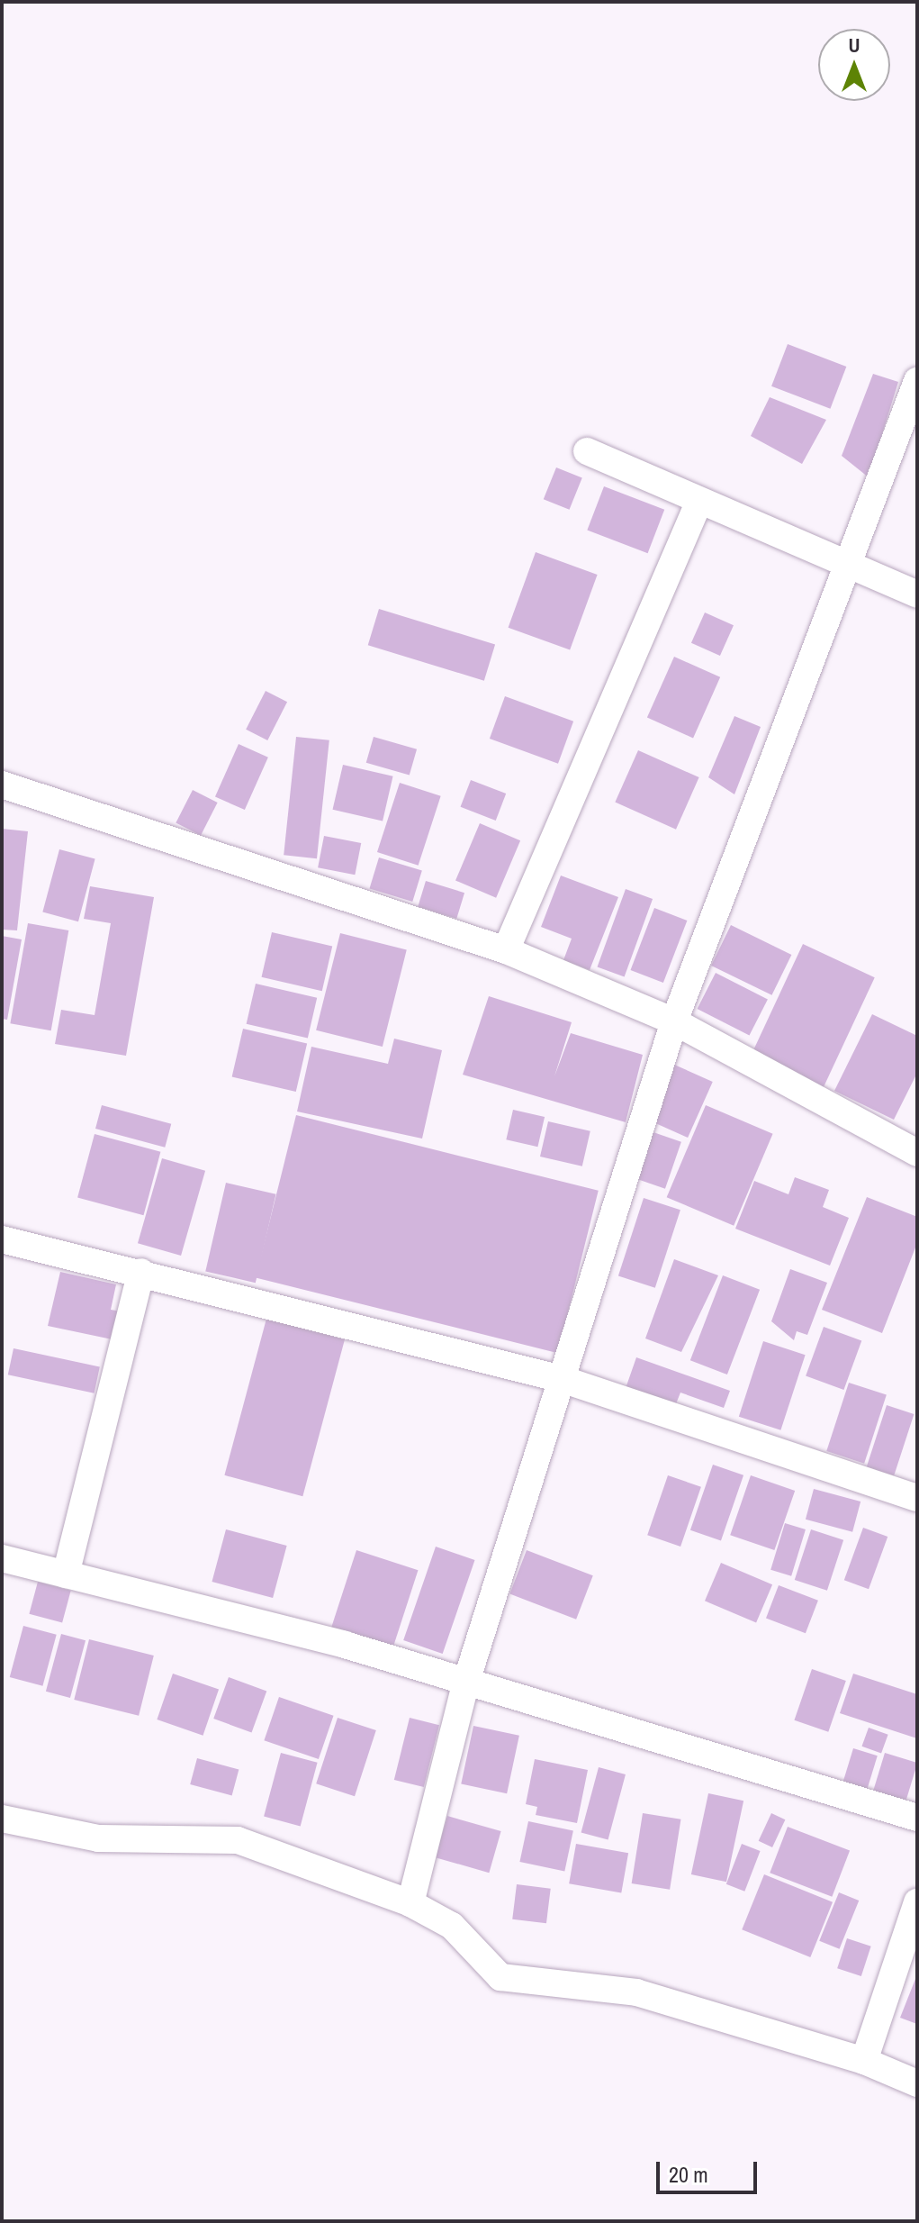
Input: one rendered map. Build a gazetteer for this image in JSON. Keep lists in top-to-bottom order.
{
  "scale_bar": "20 m",
  "north": "top"
}
